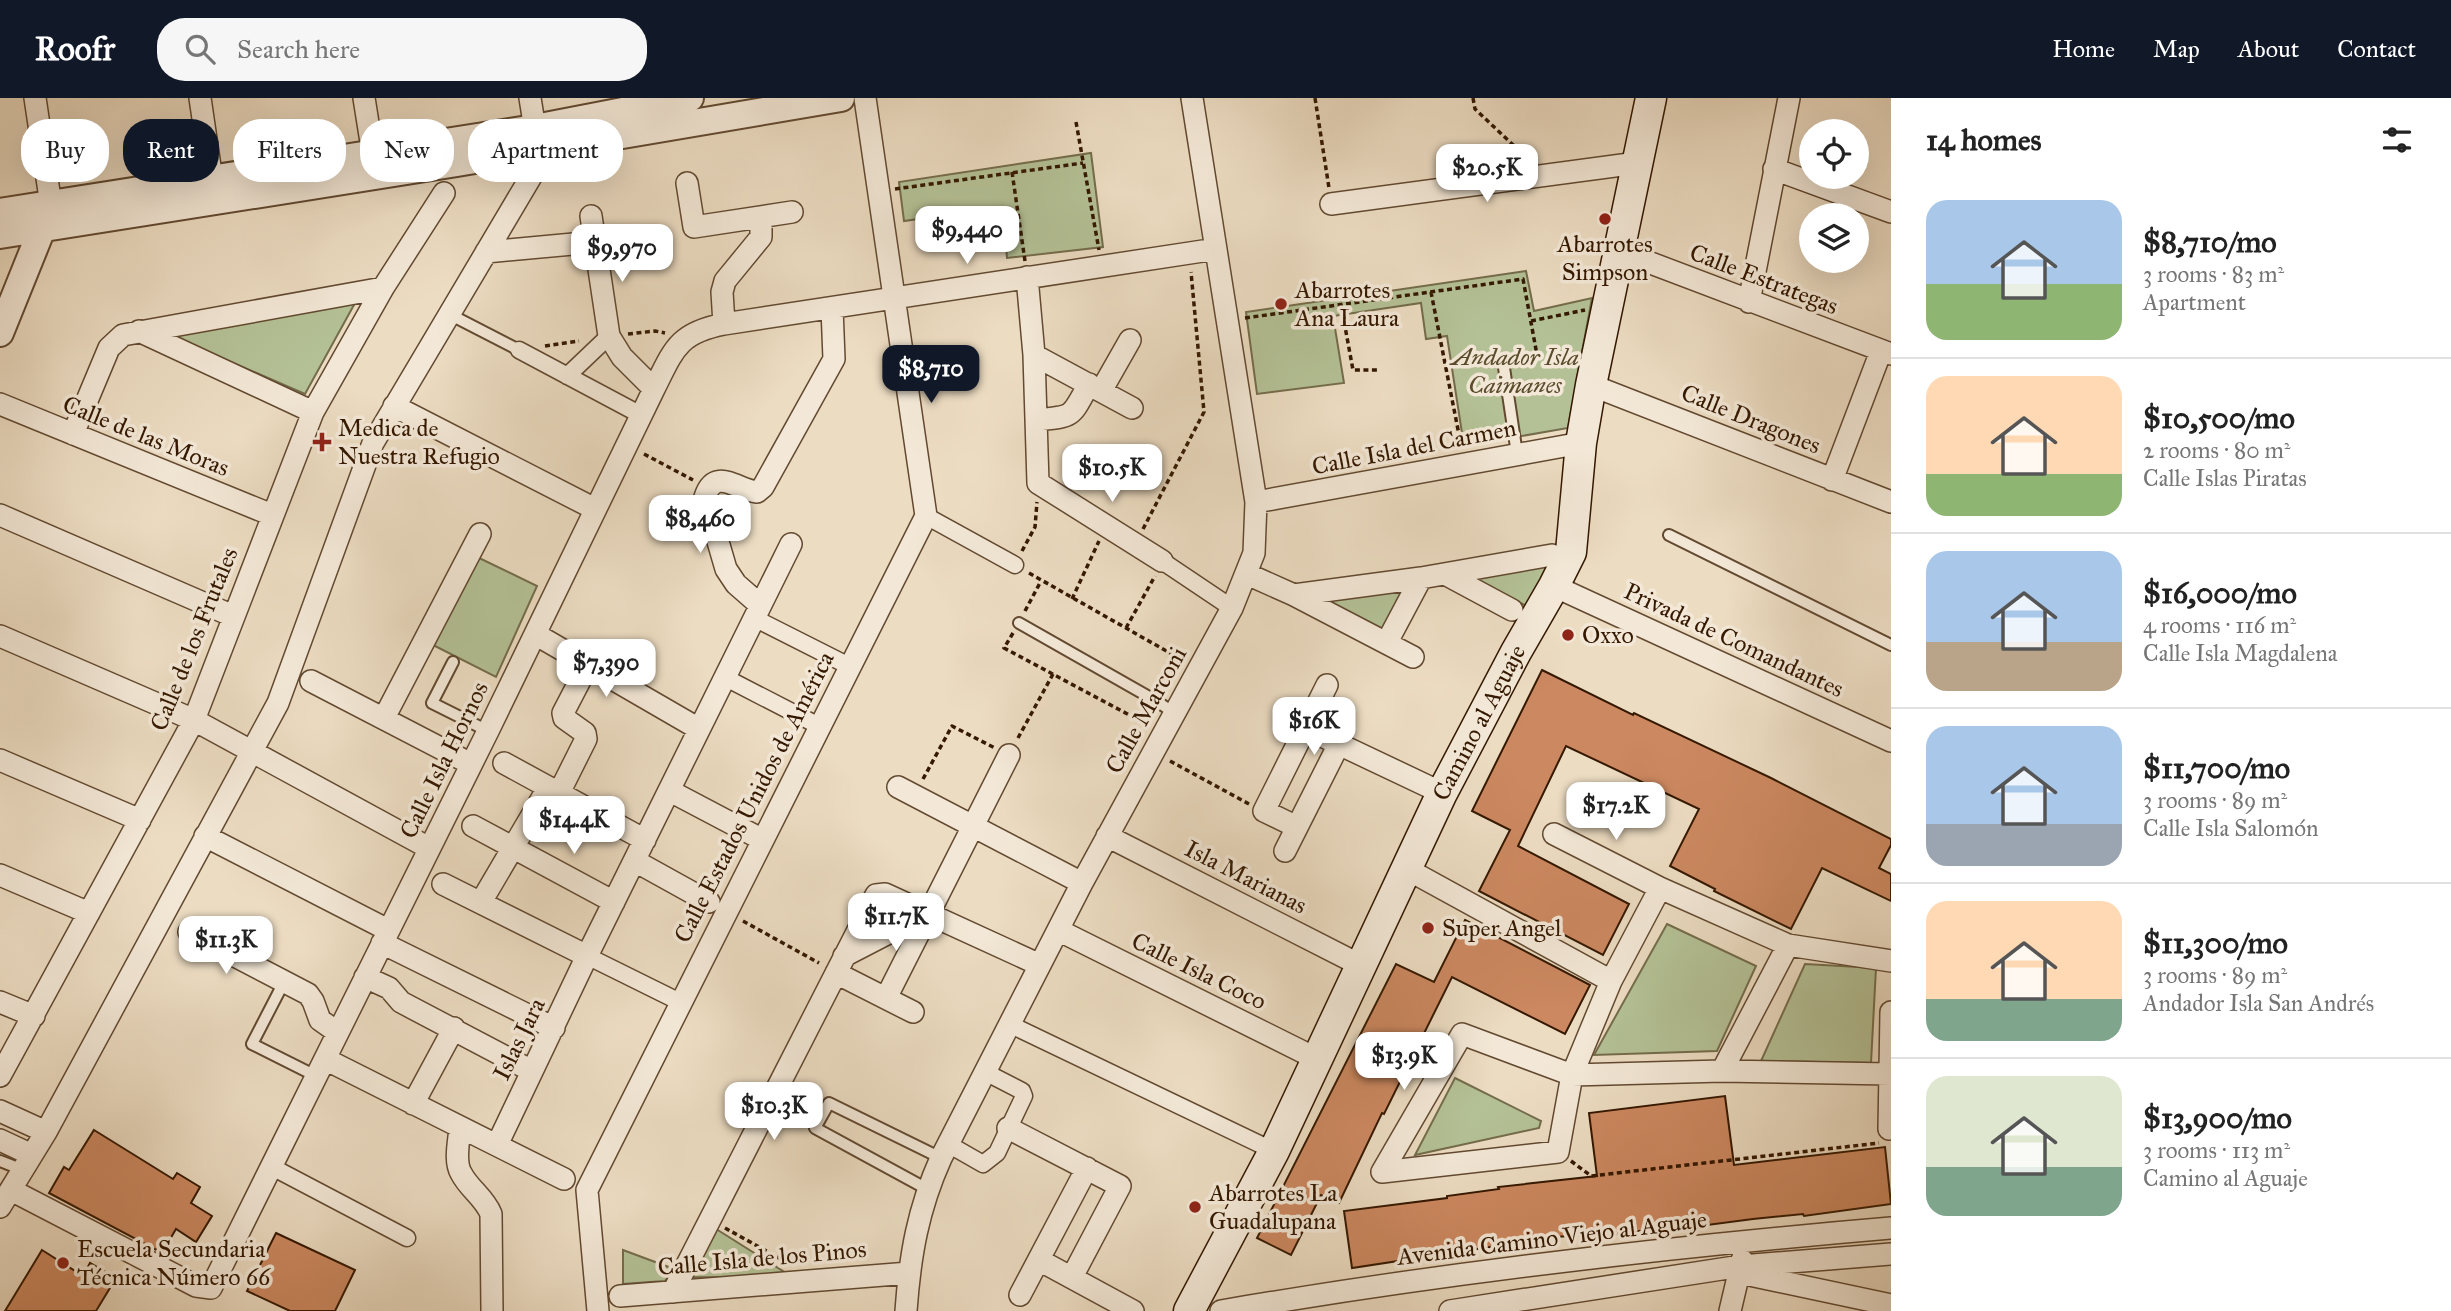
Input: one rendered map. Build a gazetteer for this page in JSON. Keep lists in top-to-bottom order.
{
  "streets": {
    "main road": ["Camino al Aguaje"],
    "street": [
      "Calle Estrategas",
      "Calle Dragones",
      "Calle de las Moras",
      "Calle Isla del Carmen",
      "Calle de los Frutales",
      "Privada de Comandantes",
      "Calle Marconi",
      "Calle Isla Hornos",
      "Calle Estados Unidos de América",
      "Isla Marianas",
      "Calle Isla Coco",
      "Islas Jara",
      "Avenida Camino Viejo al Aguaje",
      "Calle Isla de los Pinos"
    ]
  },
  "crossings": [
    ["Calle Estrategas", "Camino al Aguaje"],
    ["Calle Dragones", "Camino al Aguaje"],
    ["Calle de las Moras", "Calle de los Frutales"],
    ["Calle Isla del Carmen", "Calle Marconi"],
    ["Calle Isla del Carmen", "Camino al Aguaje"],
    ["Privada de Comandantes", "Camino al Aguaje"],
    ["Calle Marconi", "Isla Marianas"],
    ["Calle Marconi", "Calle Isla Coco"],
    ["Calle Marconi", "Calle Isla de los Pinos"],
    ["Camino al Aguaje", "Isla Marianas"],
    ["Camino al Aguaje", "Calle Isla Coco"]
  ],
  "parks": ["Andador Isla Caimanes"],
  "places": {
    "other": [
      "Abarrotes Simpson",
      "Abarrotes Ana Laura",
      "Oxxo",
      "Super Angel",
      "Abarrotes La Guadalupana",
      "Escuela Secundaria Técnica Número 66"
    ],
    "health": ["Medica de Nuestra Refugio"]
  },
  "page": {
    "header": "Roofr",
    "search": "Search here",
    "nav": [
      "Home",
      "Map",
      "About",
      "Contact"
    ],
    "heading": "14 homes",
    "chip": [
      "Buy",
      "Rent",
      "Filters",
      "New",
      "Apartment"
    ],
    "price": [
      "$20.5K",
      "$9,440",
      "$9,970",
      "$8,710",
      "$10.5K",
      "$8,460",
      "$7,390",
      "$16K",
      "$17.2K",
      "$14.4K",
      "$11.7K",
      "$11.3K",
      "$13.9K",
      "$10.3K"
    ],
    "list": [
      {
        "name": "$8,710/mo",
        "note": "3 rooms · 83 m² · Apartment"
      },
      {
        "name": "$10,500/mo",
        "note": "2 rooms · 80 m² · Calle Islas Piratas"
      },
      {
        "name": "$16,000/mo",
        "note": "4 rooms · 116 m² · Calle Isla Magdalena"
      },
      {
        "name": "$11,700/mo",
        "note": "3 rooms · 89 m² · Calle Isla Salomón"
      },
      {
        "name": "$11,300/mo",
        "note": "3 rooms · 89 m² · Andador Isla San Andrés"
      },
      {
        "name": "$13,900/mo",
        "note": "3 rooms · 113 m² · Camino al Aguaje"
      }
    ]
  }
}
